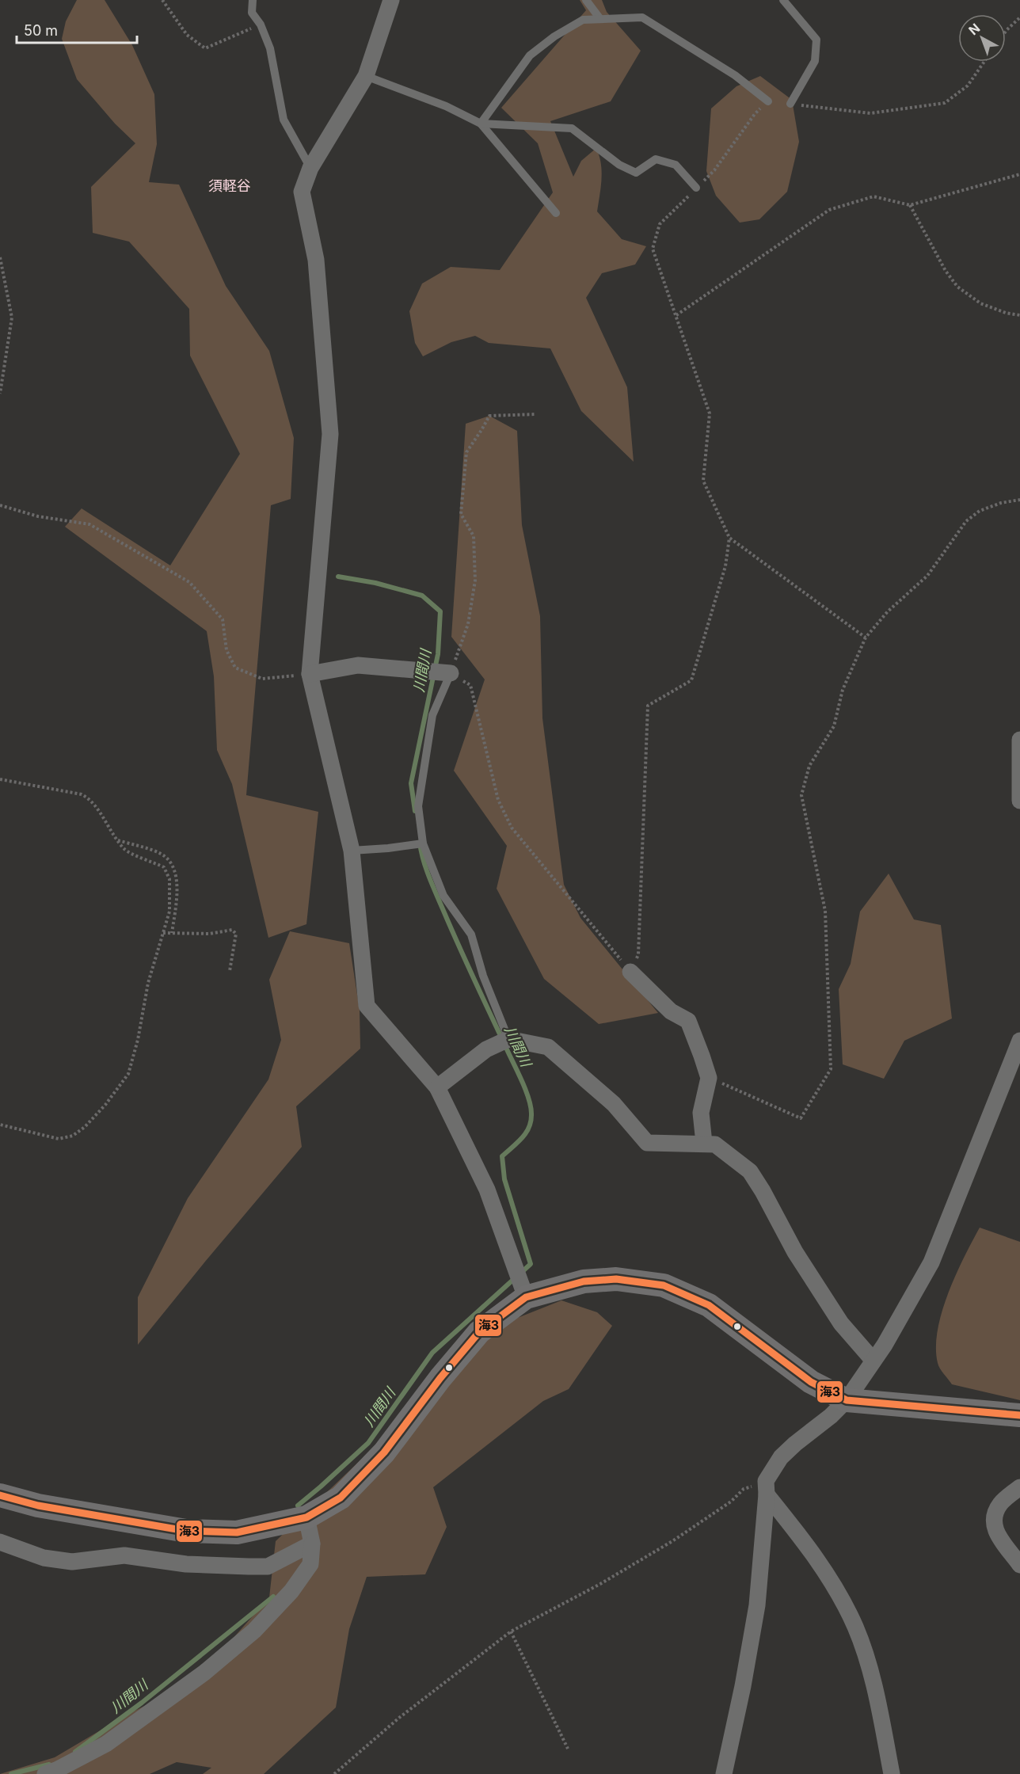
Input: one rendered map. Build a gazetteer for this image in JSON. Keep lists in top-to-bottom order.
{
  "districts": ["須軽谷"],
  "water": ["川間川"],
  "lines": ["transit line 海3"],
  "scale_bar": "50 m",
  "north": "top left"
}
